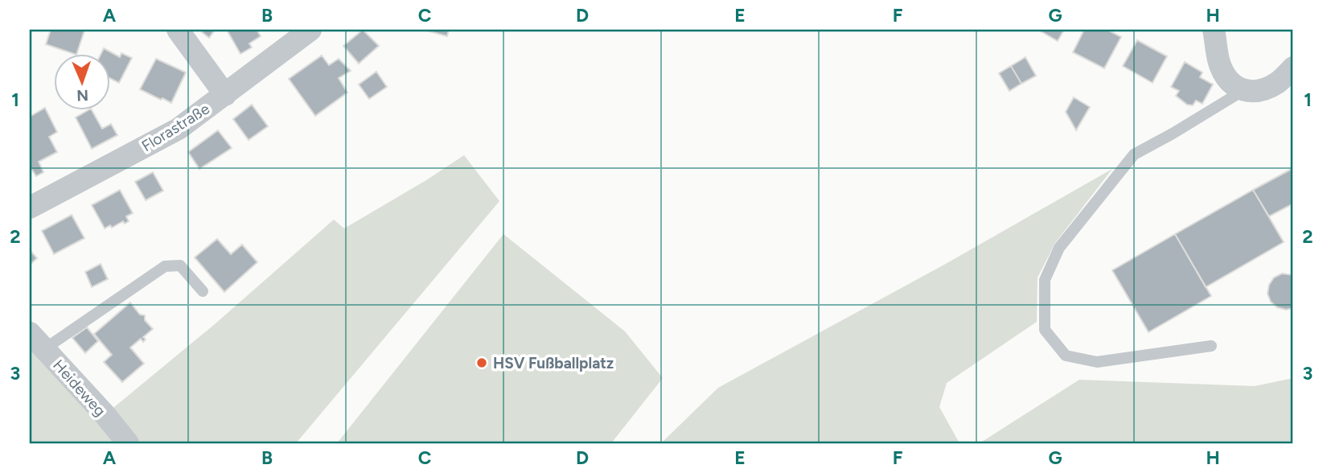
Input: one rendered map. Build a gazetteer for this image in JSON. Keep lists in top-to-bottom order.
{
  "streets": {
    "street": ["Florastraße", "Heideweg"]
  },
  "places": ["HSV Fußballplatz"],
  "north": "bottom",
  "grid": {
    "columns": [
      "A",
      "B",
      "C",
      "D",
      "E",
      "F",
      "G",
      "H"
    ],
    "rows": ["1", "2", "3"]
  }
}
